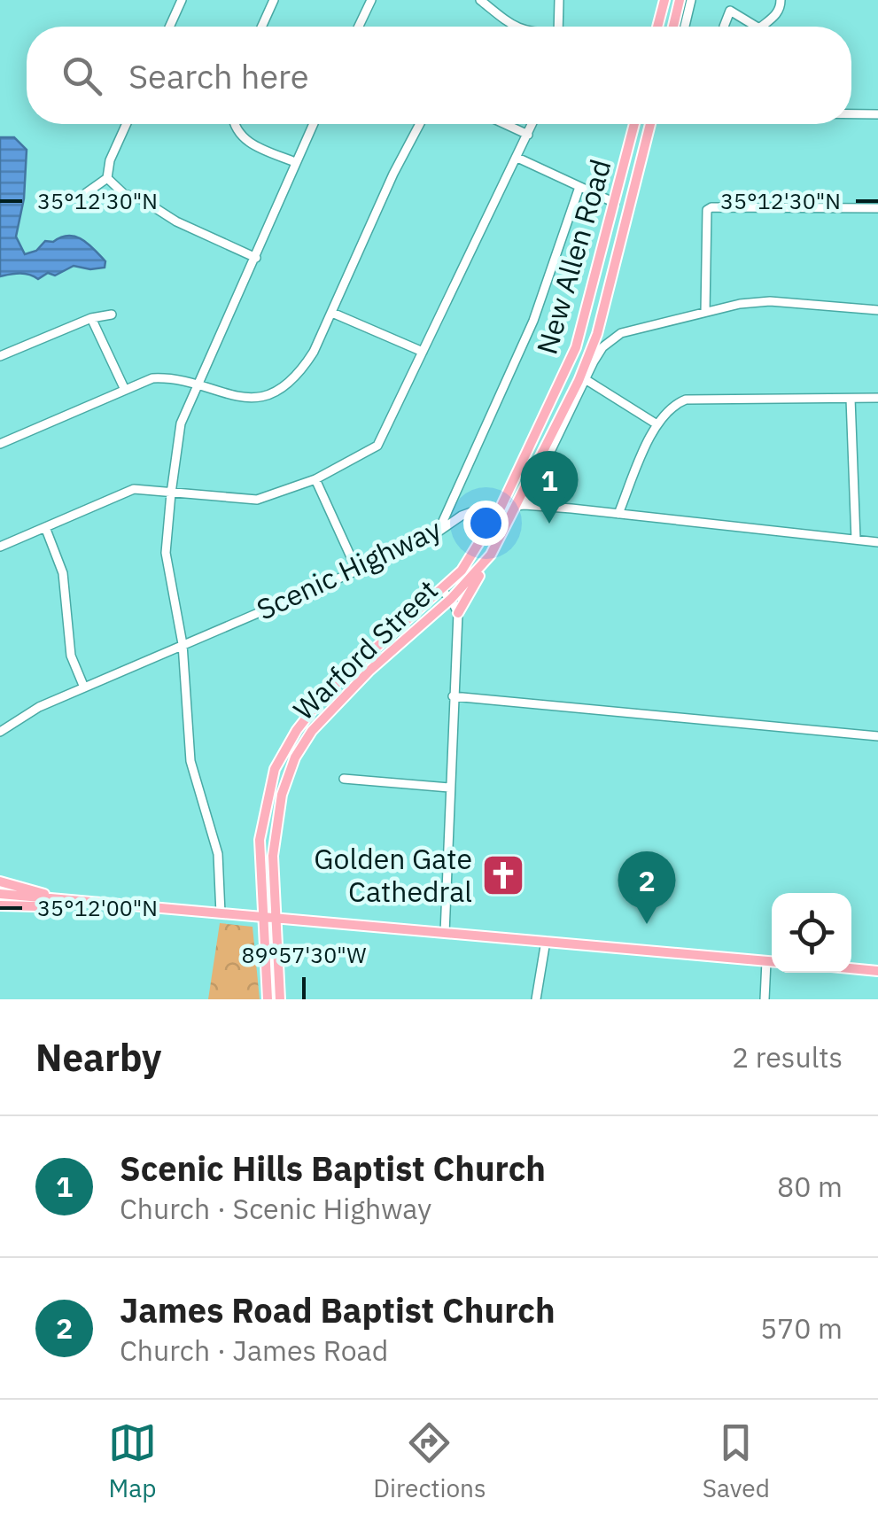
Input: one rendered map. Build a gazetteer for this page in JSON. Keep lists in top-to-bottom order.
{
  "streets": {
    "main road": ["New Allen Road", "Warford Street"],
    "street": ["Scenic Highway"]
  },
  "crossings": [
    ["New Allen Road", "Scenic Highway"],
    ["New Allen Road", "Warford Street"],
    ["Scenic Highway", "Warford Street"]
  ],
  "places": {
    "church": ["Golden Gate Cathedral"]
  },
  "page": {
    "search": "Search here",
    "pins": ["1", "2"],
    "heading": ["Nearby", "2 results"],
    "list": [
      {
        "mark": "1",
        "name": "Scenic Hills Baptist Church",
        "note": "Church · Scenic Highway",
        "value": "80 m"
      },
      {
        "mark": "2",
        "name": "James Road Baptist Church",
        "note": "Church · James Road",
        "value": "570 m"
      }
    ],
    "nav": ["Map", "Directions", "Saved"]
  },
  "coordinates": ["35°12'30\"N", "35°12'00\"N", "89°57'30\"W"]
}
